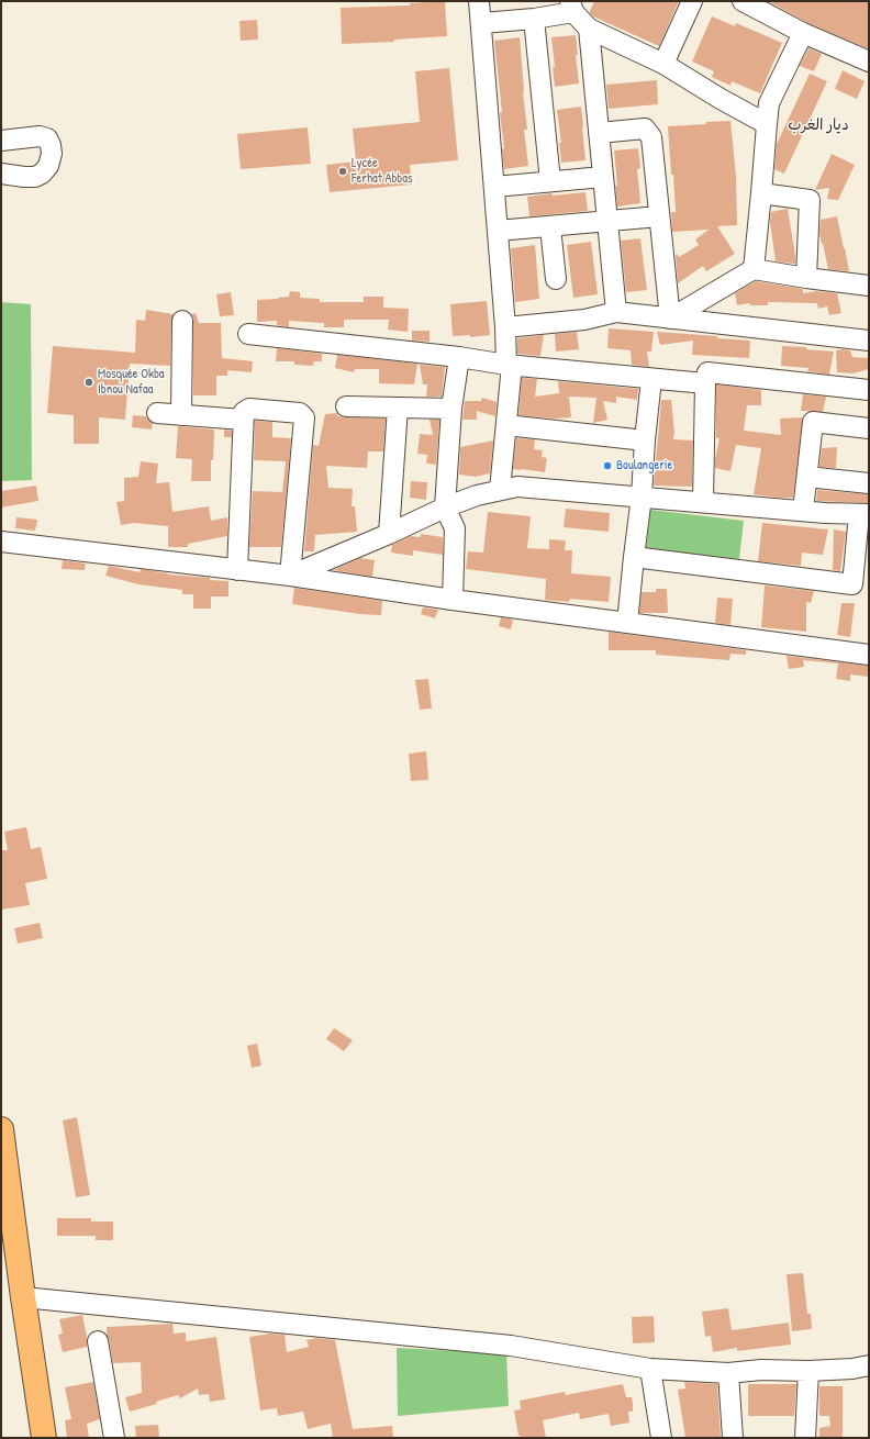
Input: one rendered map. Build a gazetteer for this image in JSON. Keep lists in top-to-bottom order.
{
  "districts": ["ديار الغرب"],
  "places": ["Lycée Ferhat Abbas", "Mosquée Okba Ibnou Nafaa", "Boulangerie"]
}
